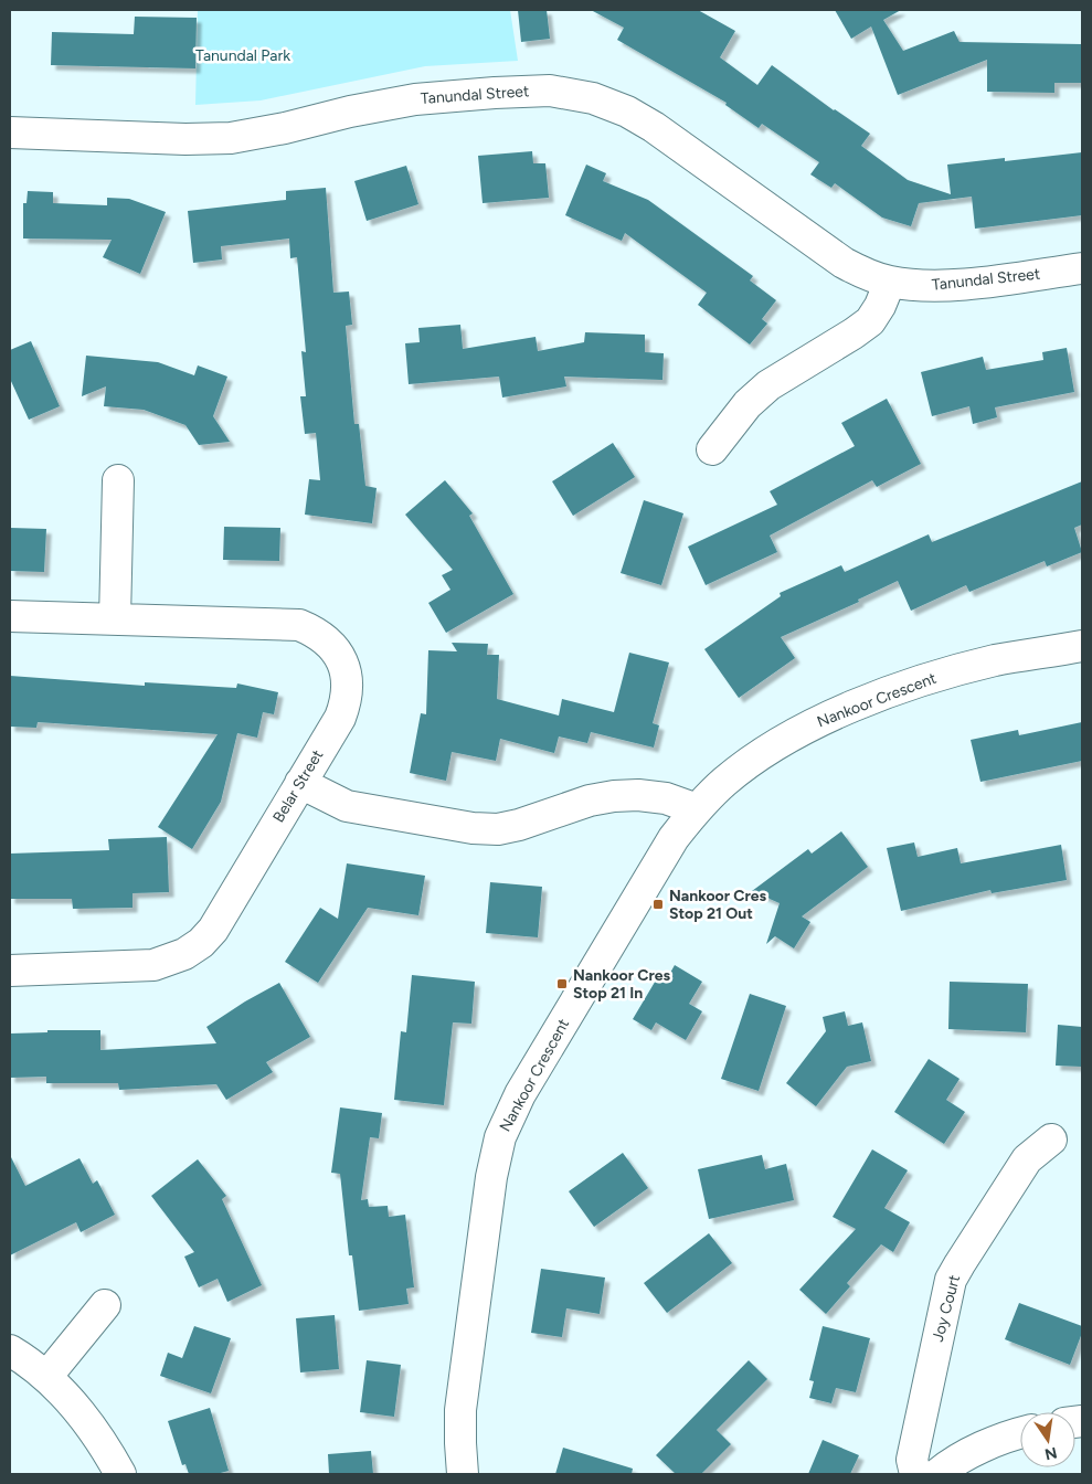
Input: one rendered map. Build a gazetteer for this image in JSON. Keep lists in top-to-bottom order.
{
  "streets": {
    "street": [
      "Tanundal Street",
      "Nankoor Crescent",
      "Belar Street",
      "Joy Court"
    ]
  },
  "parks": ["Tanundal Park"],
  "places": {
    "transit": ["Nankoor Cres Stop 21 Out", "Nankoor Cres Stop 21 In"]
  },
  "north": "bottom"
}
